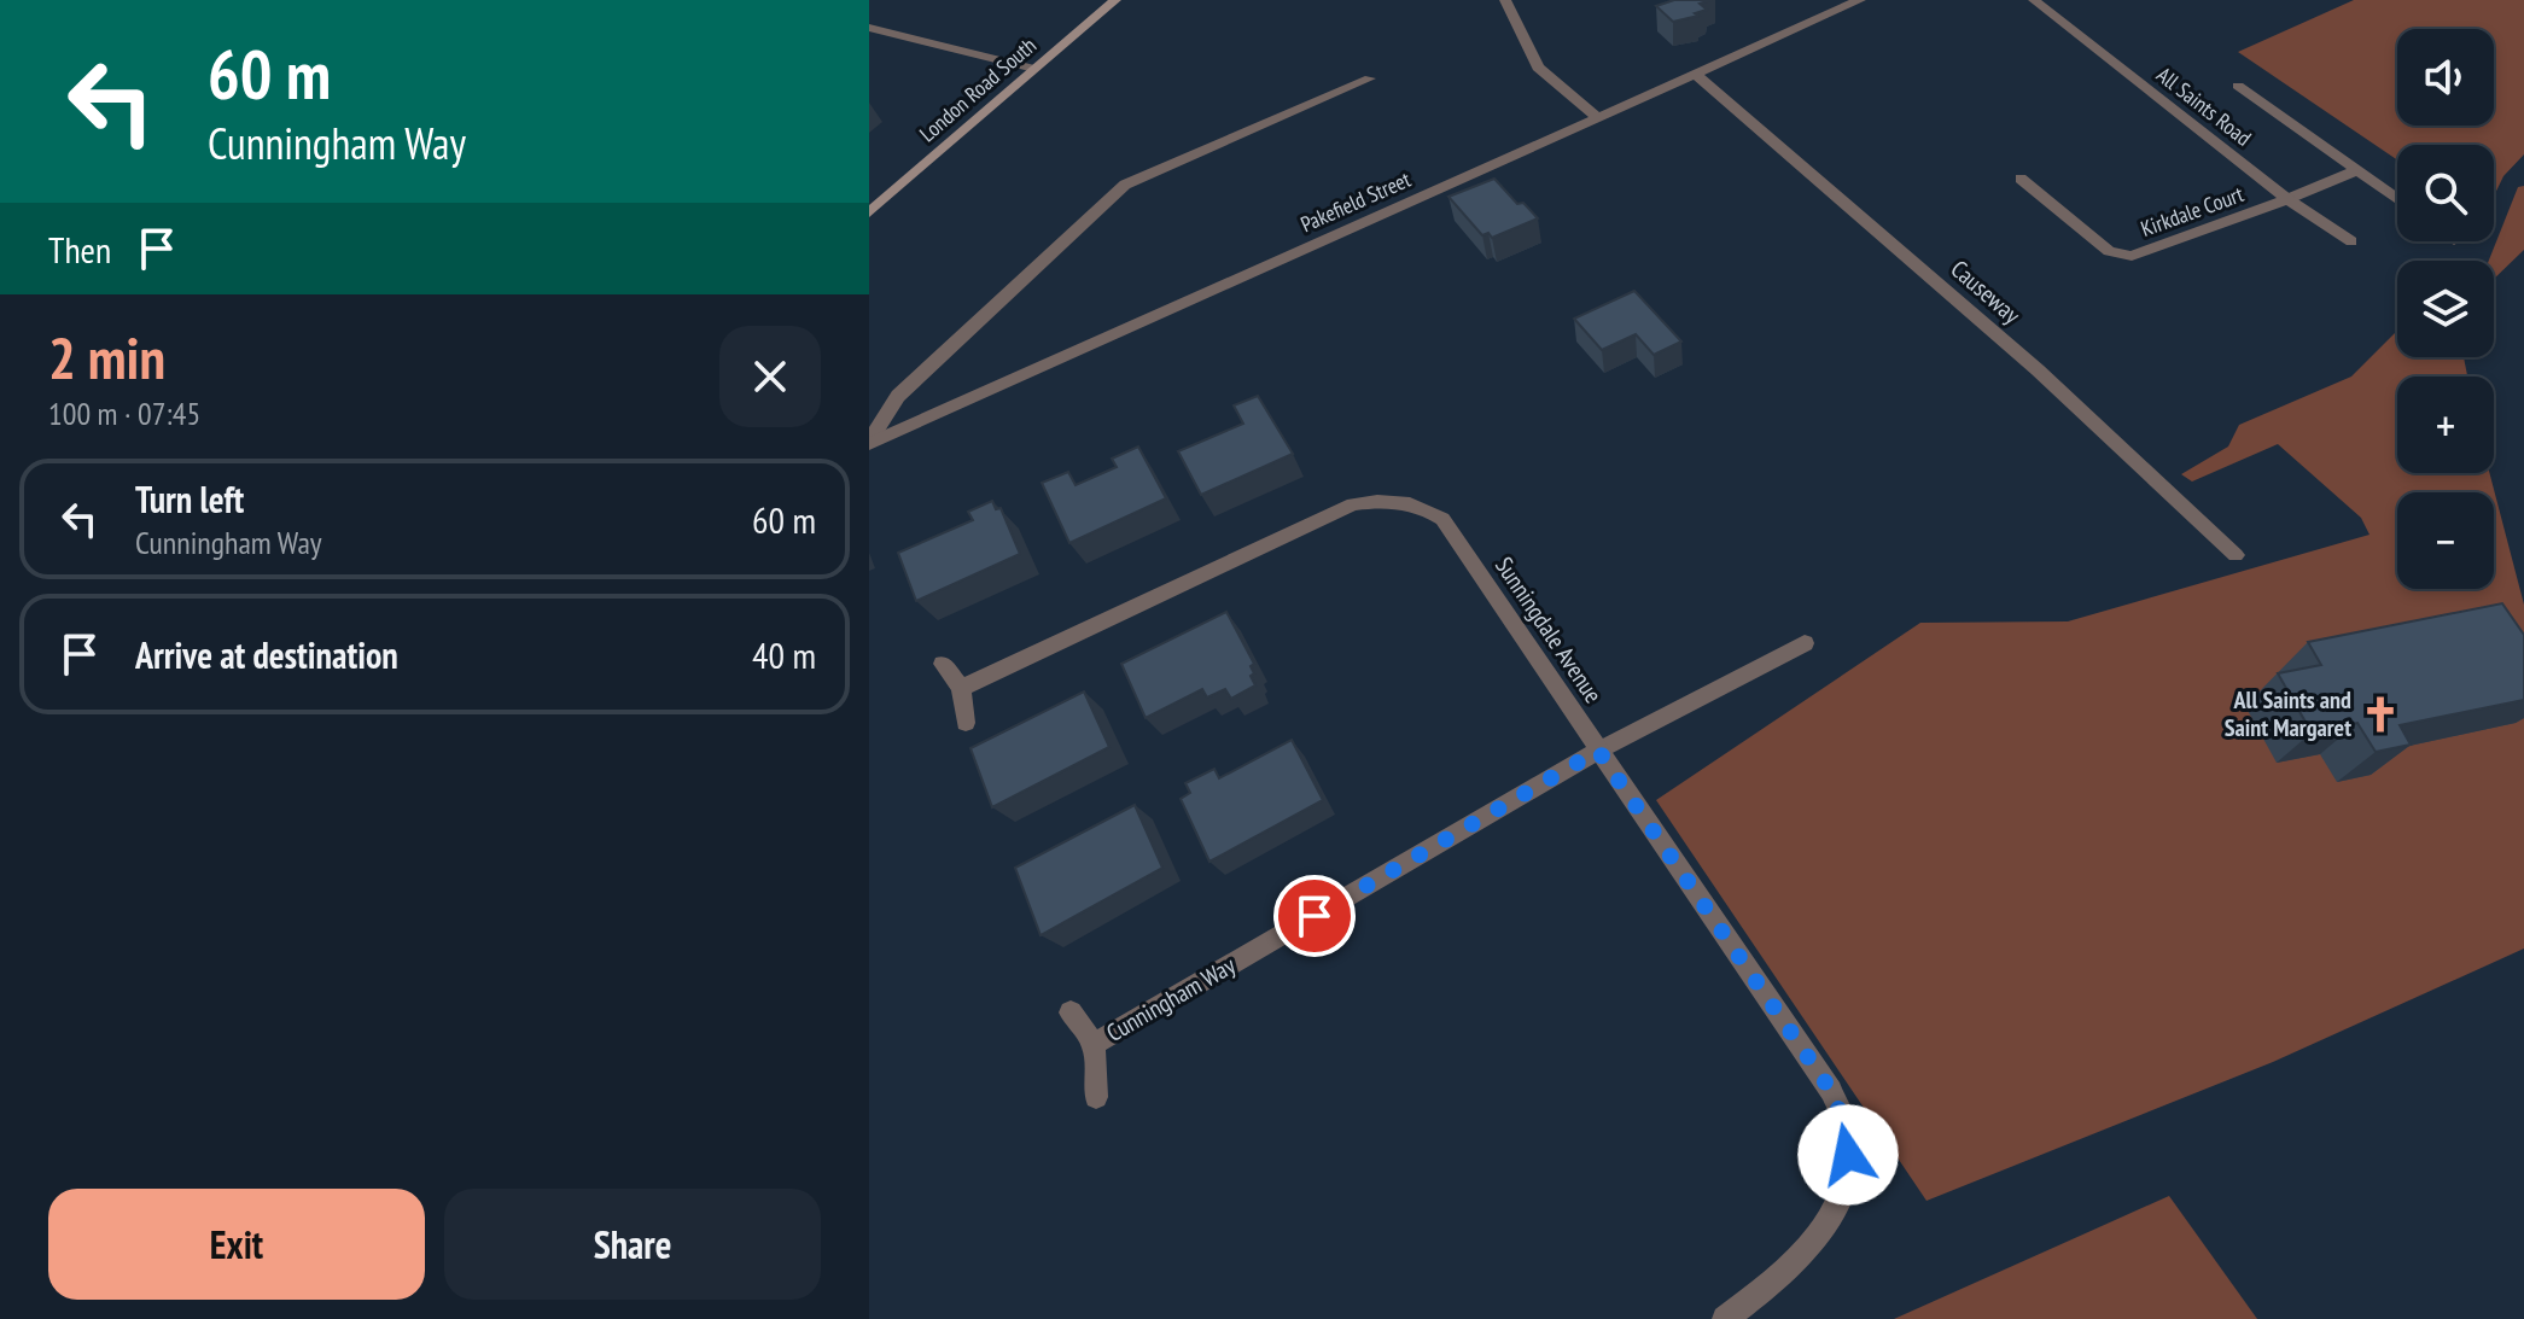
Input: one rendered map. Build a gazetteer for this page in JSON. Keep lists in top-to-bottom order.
{
  "streets": {
    "main road": ["London Road South"],
    "street": [
      "All Saints Road",
      "Pakefield Street",
      "Kirkdale Court",
      "Causeway",
      "Sunningdale Avenue",
      "Cunningham Way"
    ]
  },
  "crossings": [
    ["All Saints Road", "Kirkdale Court"],
    ["Pakefield Street", "Causeway"],
    ["Sunningdale Avenue", "Cunningham Way"]
  ],
  "places": {
    "church": ["All Saints and Saint Margaret"]
  },
  "page": {
    "turn": ["60 m", "Cunningham Way"],
    "map_buttons": ["+", "−"],
    "then": "Then",
    "heading": ["2 min", "100 m · 07:45"],
    "list": [
      {
        "name": "Turn left",
        "note": "Cunningham Way",
        "value": "60 m"
      },
      {
        "name": "Arrive at destination",
        "value": "40 m"
      }
    ],
    "buttons": ["Exit", "Share"]
  }
}
